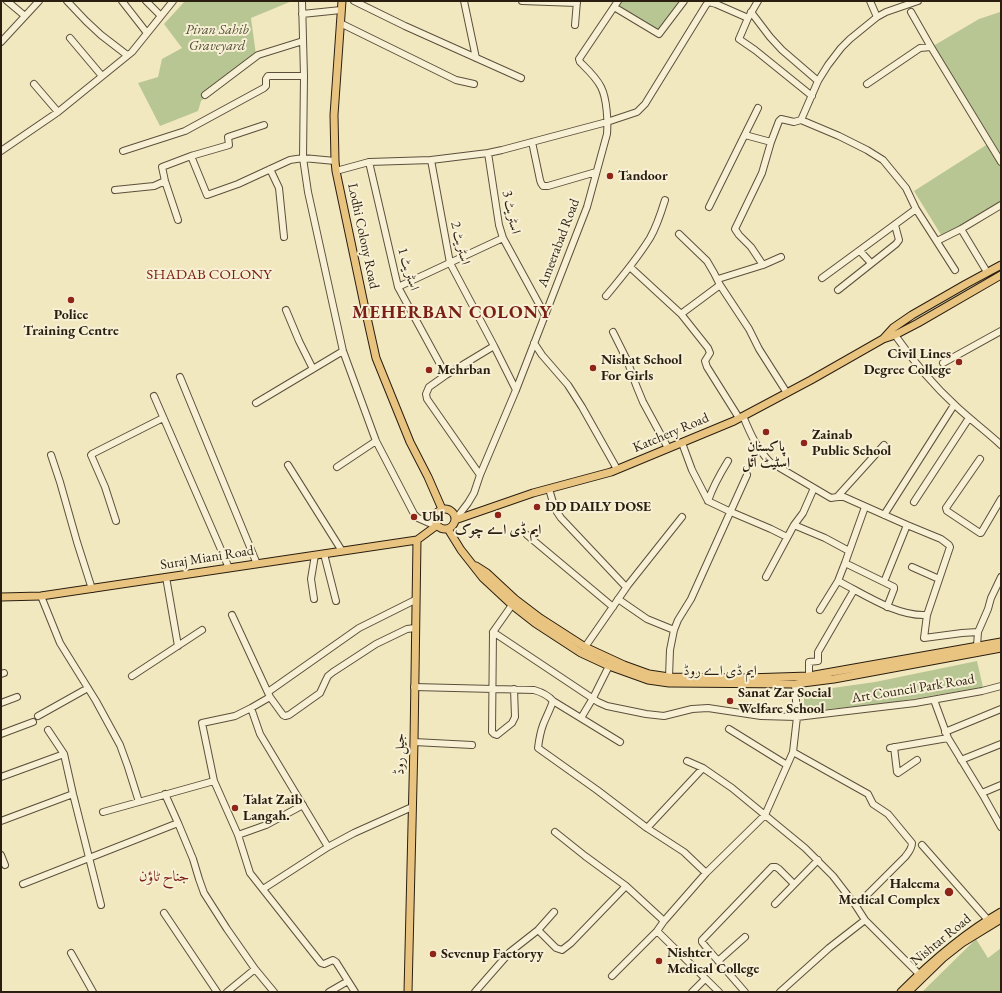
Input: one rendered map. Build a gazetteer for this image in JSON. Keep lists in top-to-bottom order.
{
  "streets": {
    "main road": [
      "Lodhi Colony Road",
      "Katchery Road",
      "Suraj Miani Road",
      "ایم ڈی اے روڈ",
      "جیل روڈ",
      "Nishtar Road"
    ],
    "street": [
      "اسٹریٹ 3",
      "اسٹریٹ 2",
      "Ameerabad Road",
      "اسٹریٹ 1",
      "Art Council Park Road"
    ]
  },
  "crossings": [
    ["اسٹریٹ 3", "Ameerabad Road"],
    ["Lodhi Colony Road", "Ameerabad Road"],
    ["Lodhi Colony Road", "Katchery Road"],
    ["Lodhi Colony Road", "ایم ڈی اے روڈ"],
    ["اسٹریٹ 2", "Ameerabad Road"],
    ["Ameerabad Road", "Katchery Road"],
    ["Ameerabad Road", "ایم ڈی اے روڈ"],
    ["Katchery Road", "ایم ڈی اے روڈ"],
    ["Suraj Miani Road", "جیل روڈ"]
  ],
  "districts": ["SHADAB COLONY", "MEHERBAN COLONY", "جناح ٹاؤن"],
  "parks": ["Piran Sahib Graveyard"],
  "places": [
    "Tandoor",
    "Police Training Centre",
    "Civil Lines Degree College",
    "Nishat School For Girls",
    "Mehrban",
    "پاکستان اسٹیٹ آئل",
    "Zainab Public School",
    "DD DAILY DOSE",
    "ایم ڈی اے چوک",
    "Ubl",
    "Sanat Zar Social Welfare School",
    "Talat Zaib Langah.",
    "Haleema Medical Complex",
    "Sevenup Factoryy",
    "Nishter Medical College"
  ]
}
